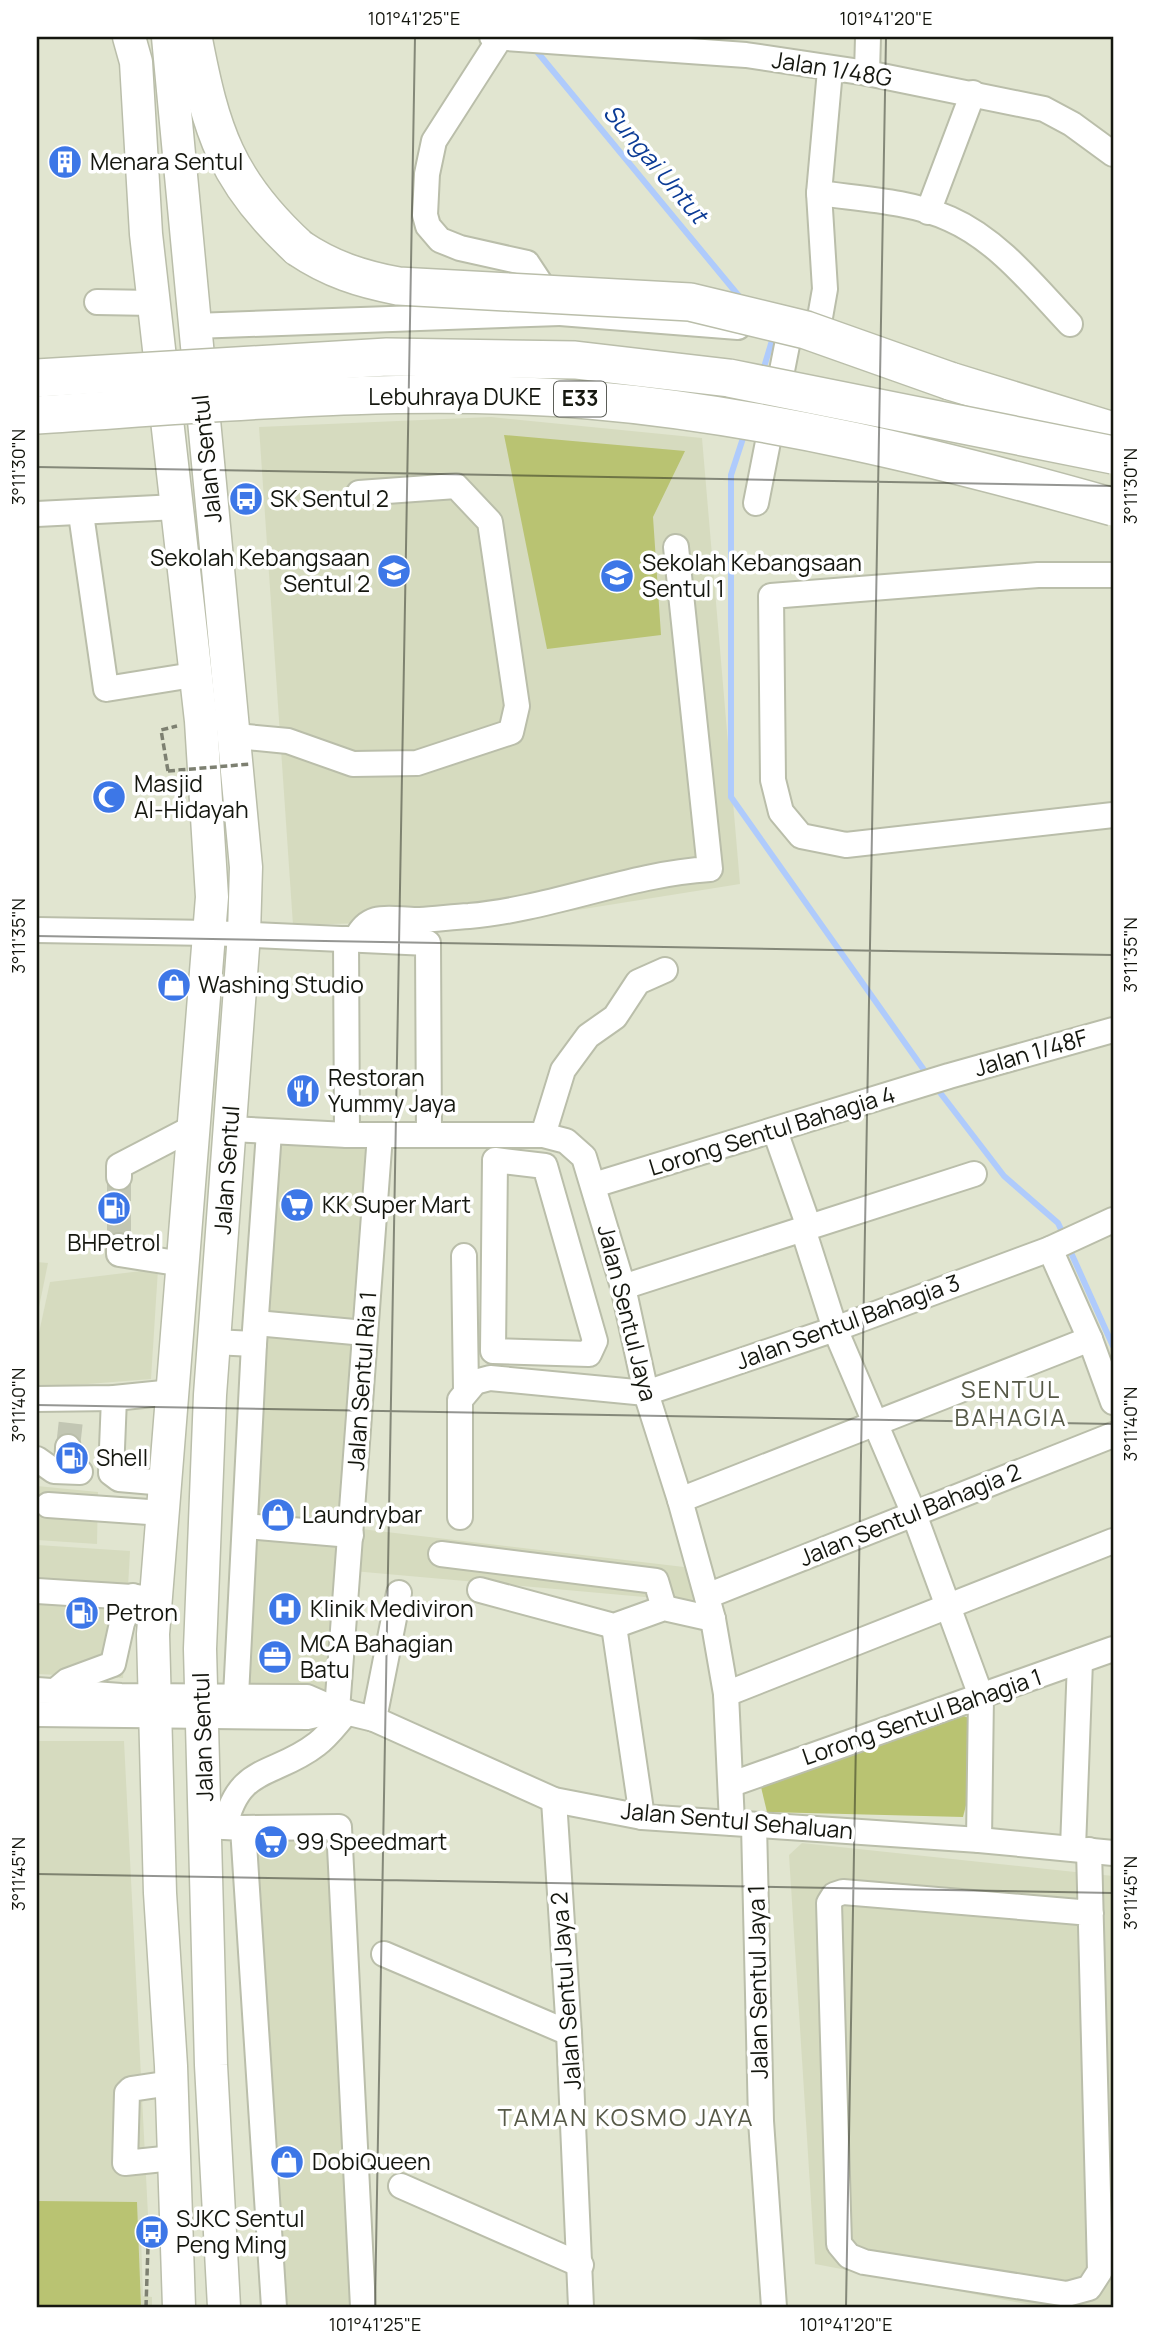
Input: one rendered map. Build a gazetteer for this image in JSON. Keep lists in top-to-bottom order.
{
  "streets": {
    "highway": ["Lebuhraya DUKE", "E33"],
    "main road": ["Jalan Sentul"],
    "street": [
      "Jalan 1/48G",
      "Jalan 1/48F",
      "Lorong Sentul Bahagia 4",
      "Jalan Sentul Jaya",
      "Jalan Sentul Bahagia 3",
      "Jalan Sentul Ria 1",
      "Jalan Sentul Bahagia 2",
      "Lorong Sentul Bahagia 1",
      "Jalan Sentul Sehaluan",
      "Jalan Sentul Jaya 1",
      "Jalan Sentul Jaya 2"
    ]
  },
  "crossings": [
    ["Jalan Sentul", "Jalan Sentul Jaya"],
    ["Jalan Sentul", "Jalan Sentul Sehaluan"],
    ["Jalan 1/48F", "Lorong Sentul Bahagia 4"],
    ["Lorong Sentul Bahagia 4", "Jalan Sentul Jaya"],
    ["Jalan Sentul Jaya", "Jalan Sentul Bahagia 3"],
    ["Jalan Sentul Jaya", "Jalan Sentul Ria 1"],
    ["Jalan Sentul Jaya", "Jalan Sentul Bahagia 2"],
    ["Jalan Sentul Jaya", "Lorong Sentul Bahagia 1"],
    ["Jalan Sentul Jaya", "Jalan Sentul Sehaluan"],
    ["Jalan Sentul Jaya", "Jalan Sentul Jaya 1"],
    ["Jalan Sentul Ria 1", "Jalan Sentul Sehaluan"],
    ["Jalan Sentul Sehaluan", "Jalan Sentul Jaya 1"],
    ["Jalan Sentul Sehaluan", "Jalan Sentul Jaya 2"]
  ],
  "districts": ["SENTUL BAHAGIA", "TAMAN KOSMO JAYA"],
  "water": ["Sungai Untut"],
  "places": {
    "building": ["Menara Sentul"],
    "bus stop": ["SK Sentul 2", "SJKC Sentul Peng Ming"],
    "school or university": ["Sekolah Kebangsaan Sentul 2", "Sekolah Kebangsaan Sentul 1"],
    "mosque": ["Masjid Al-Hidayah"],
    "shop": ["Washing Studio", "Laundrybar", "DobiQueen"],
    "restaurant": ["Restoran Yummy Jaya"],
    "supermarket": ["KK Super Mart", "99 Speedmart"],
    "fuel station": ["BHPetrol", "Shell", "Petron"],
    "hospital": ["Klinik Mediviron"],
    "office": ["MCA Bahagian Batu"]
  },
  "coordinates": [
    "101°41'25\"E",
    "101°41'20\"E",
    "3°11'30\"N",
    "3°11'35\"N",
    "3°11'40\"N",
    "3°11'45\"N"
  ]
}
